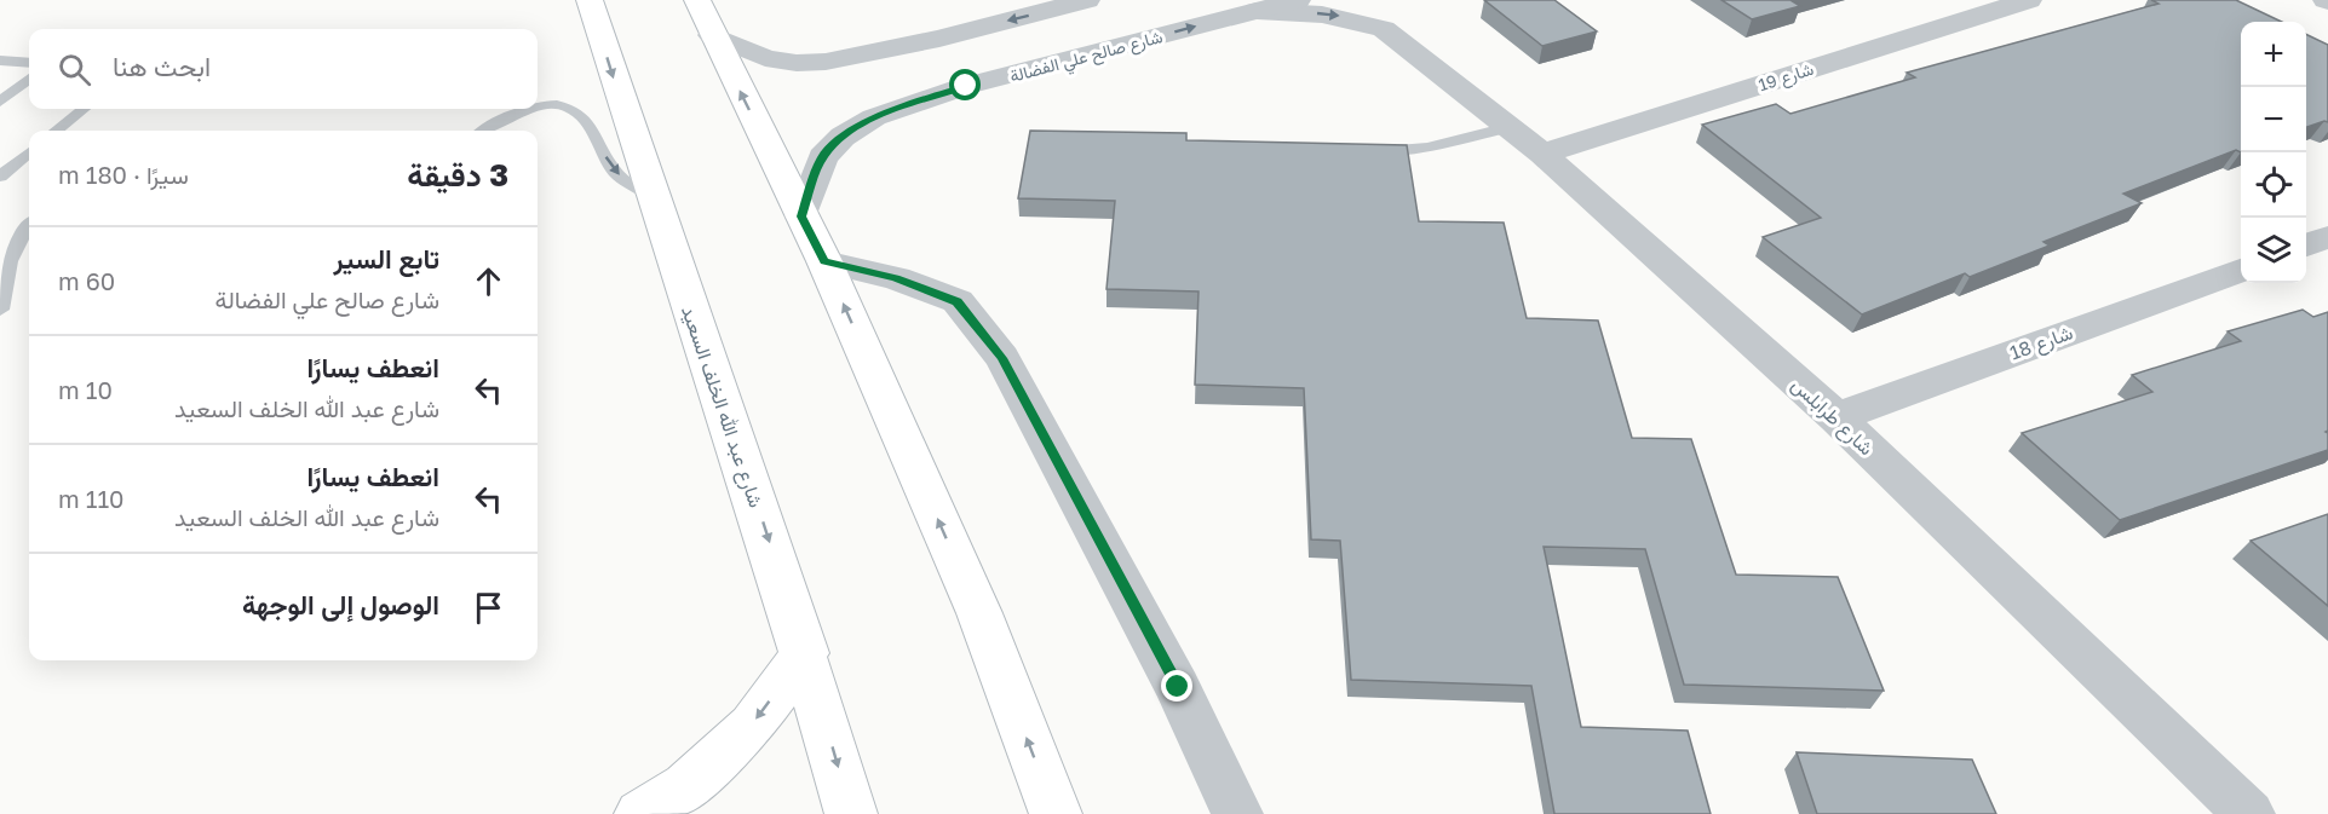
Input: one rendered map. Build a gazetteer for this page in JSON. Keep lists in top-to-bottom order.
{
  "streets": {
    "main road": ["شارع عبد الله الخلف السعيد"],
    "street": [
      "شارع صالح علي الفضالة",
      "شارع 19",
      "شارع 18",
      "شارع طرابلس"
    ]
  },
  "crossings": [
    ["شارع صالح علي الفضالة", "شارع طرابلس"],
    ["شارع 19", "شارع طرابلس"],
    ["شارع 18", "شارع طرابلس"]
  ],
  "page": {
    "map_buttons": ["+", "−"],
    "search": "ابحث هنا",
    "heading": ["3 دقيقة", "سيرًا · 180 m"],
    "list": [
      ["تابع السير", "شارع صالح علي الفضالة", "60 m"],
      ["انعطف يسارًا", "شارع عبد الله الخلف السعيد", "10 m"],
      ["انعطف يسارًا", "شارع عبد الله الخلف السعيد", "110 m"],
      "الوصول إلى الوجهة"
    ]
  }
}
